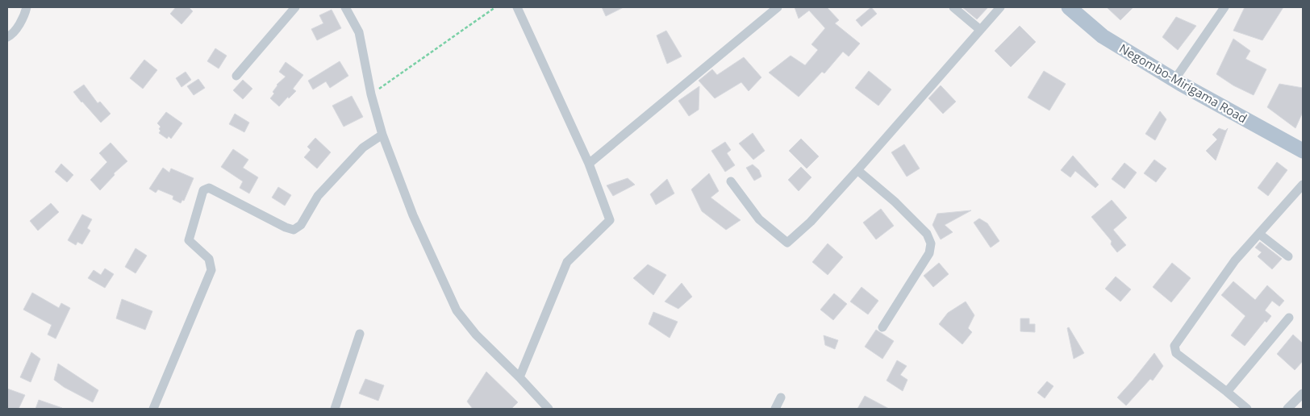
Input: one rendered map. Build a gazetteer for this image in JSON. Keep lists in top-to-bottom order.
{
  "streets": {
    "main road": ["Negombo-Mirigama Road"]
  }
}
